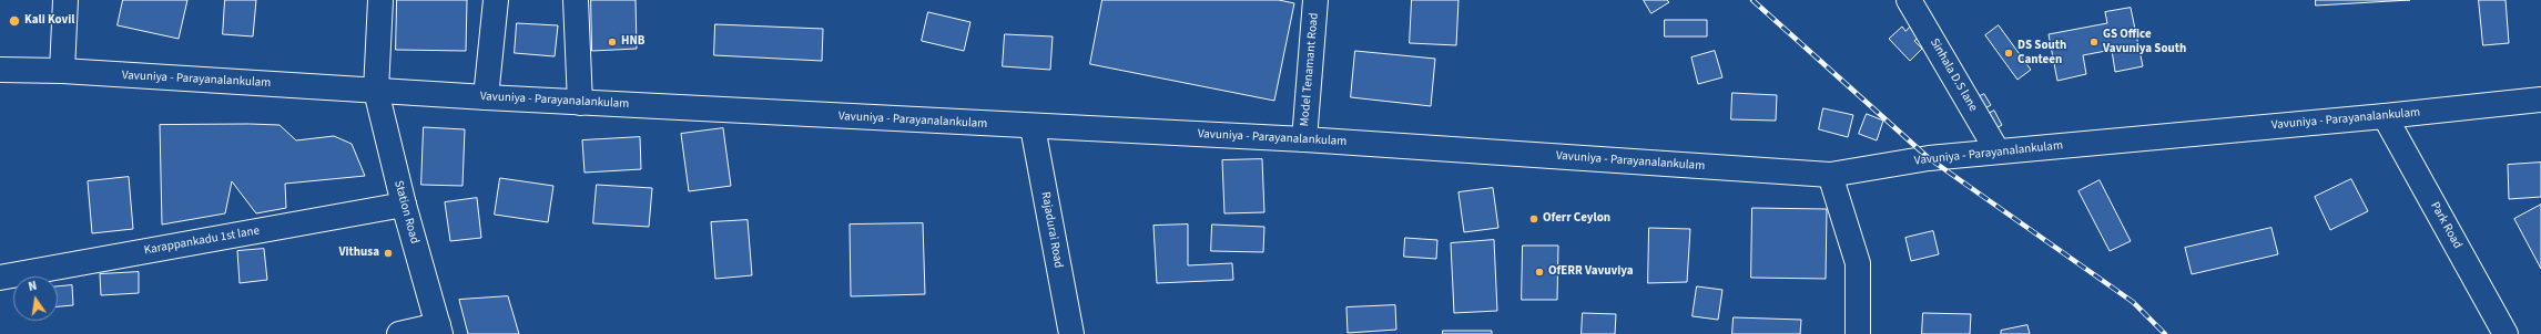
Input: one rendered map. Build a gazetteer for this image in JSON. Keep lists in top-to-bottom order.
{
  "streets": {
    "main road": [
      "Model Tenamant Road",
      "Sinhala D.S lane",
      "Vavuniya - Parayanalankulam",
      "Station Road",
      "Park Road",
      "Rajadurai Road",
      "Karappankadu 1st lane"
    ]
  },
  "crossings": [
    ["Model Tenamant Road", "Vavuniya - Parayanalankulam"],
    ["Sinhala D.S lane", "Vavuniya - Parayanalankulam"],
    ["Vavuniya - Parayanalankulam", "Station Road"],
    ["Vavuniya - Parayanalankulam", "Park Road"],
    ["Vavuniya - Parayanalankulam", "Rajadurai Road"],
    ["Station Road", "Karappankadu 1st lane"]
  ],
  "places": [
    "Kali Kovil",
    "HNB",
    "GS Office Vavuniya South",
    "DS South Canteen",
    "Oferr Ceylon",
    "Vithusa",
    "OfERR Vavuviya"
  ],
  "north": "top"
}
